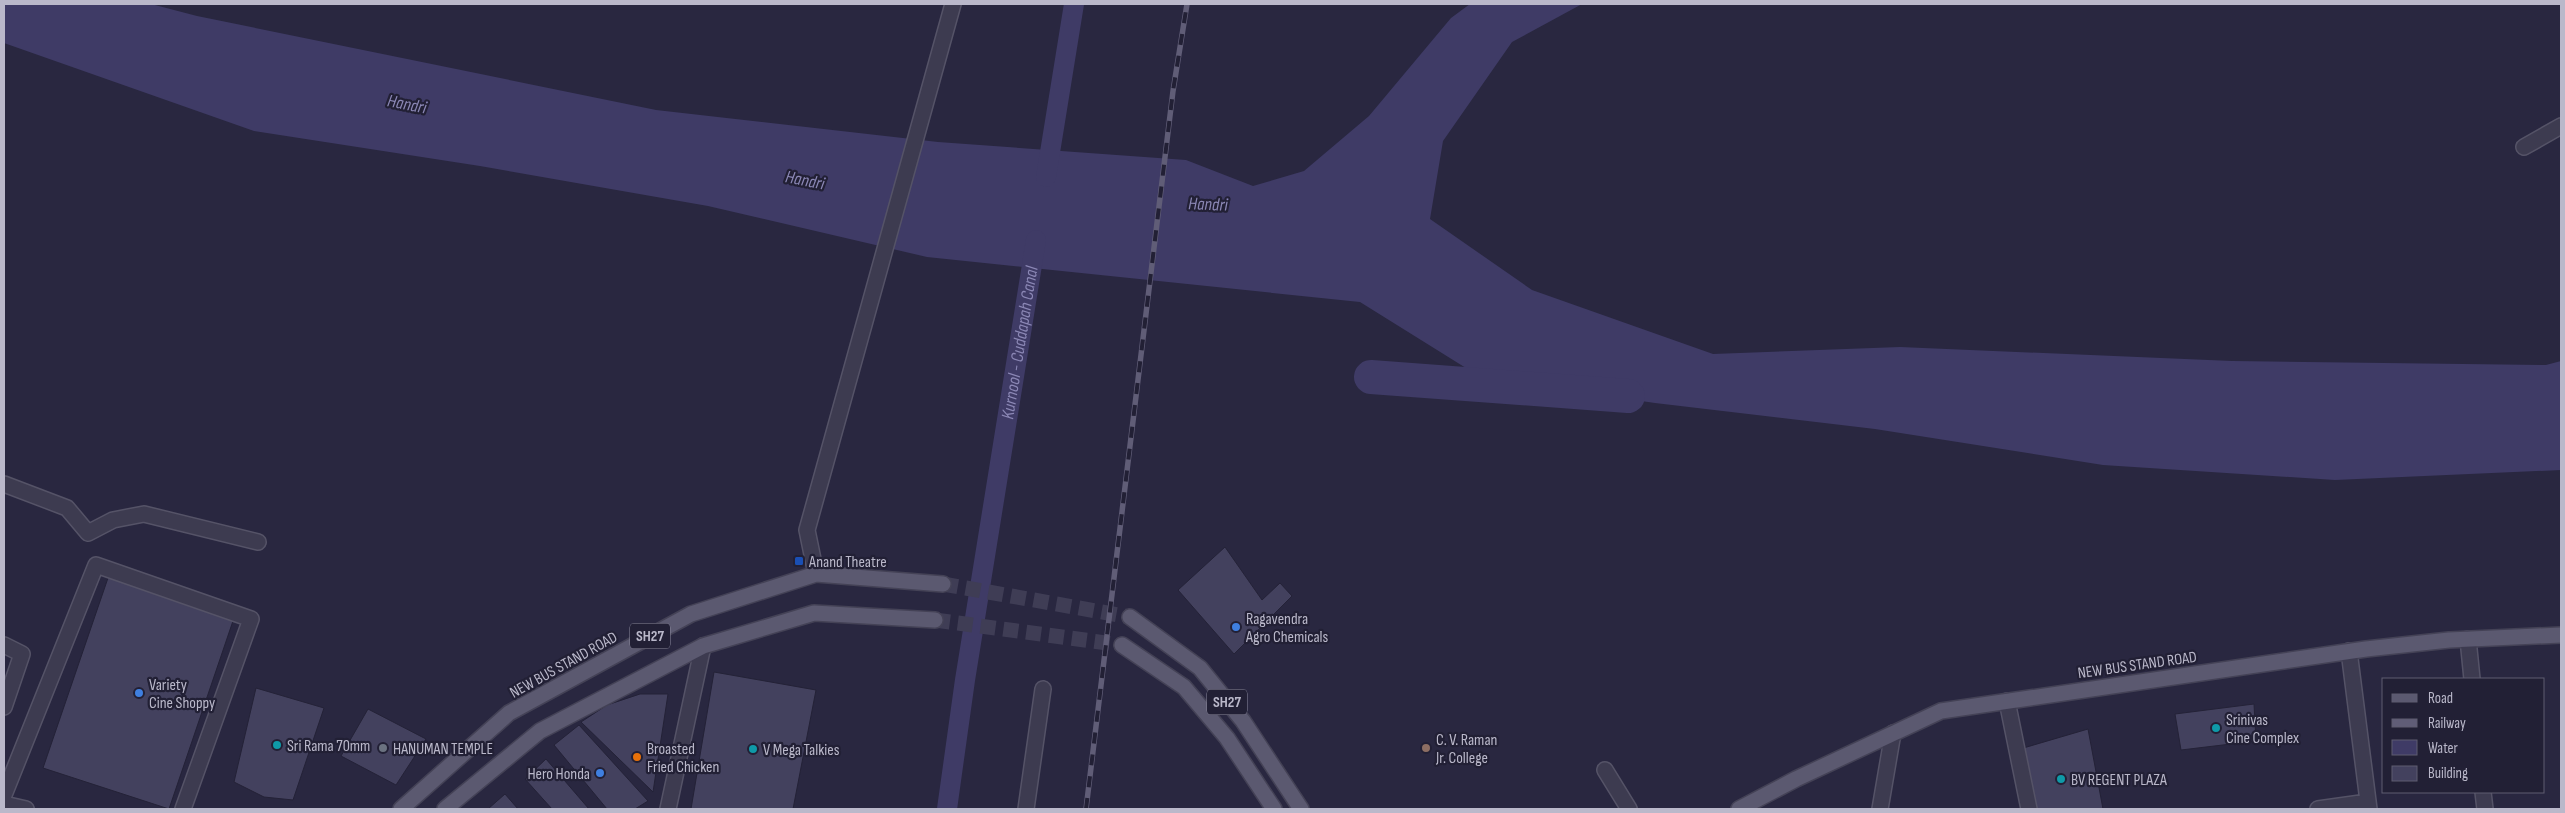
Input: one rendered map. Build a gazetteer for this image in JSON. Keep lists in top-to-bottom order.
{
  "streets": {
    "main road": ["SH27", "NEW BUS STAND ROAD"]
  },
  "water": ["Handri", "Kurnool - Cuddapah Canal"],
  "places": {
    "transit": ["Anand Theatre"],
    "other": [
      "Ragavendra Agro Chemicals",
      "Variety Cine Shoppy",
      "Srinivas Cine Complex",
      "Sri Rama 70mm",
      "HANUMAN TEMPLE",
      "C. V. Raman Jr. College",
      "V Mega Talkies",
      "Broasted Fried Chicken",
      "Hero Honda",
      "BV REGENT PLAZA"
    ]
  },
  "legend": [
    "Road",
    "Railway",
    "Water",
    "Building"
  ]
}
